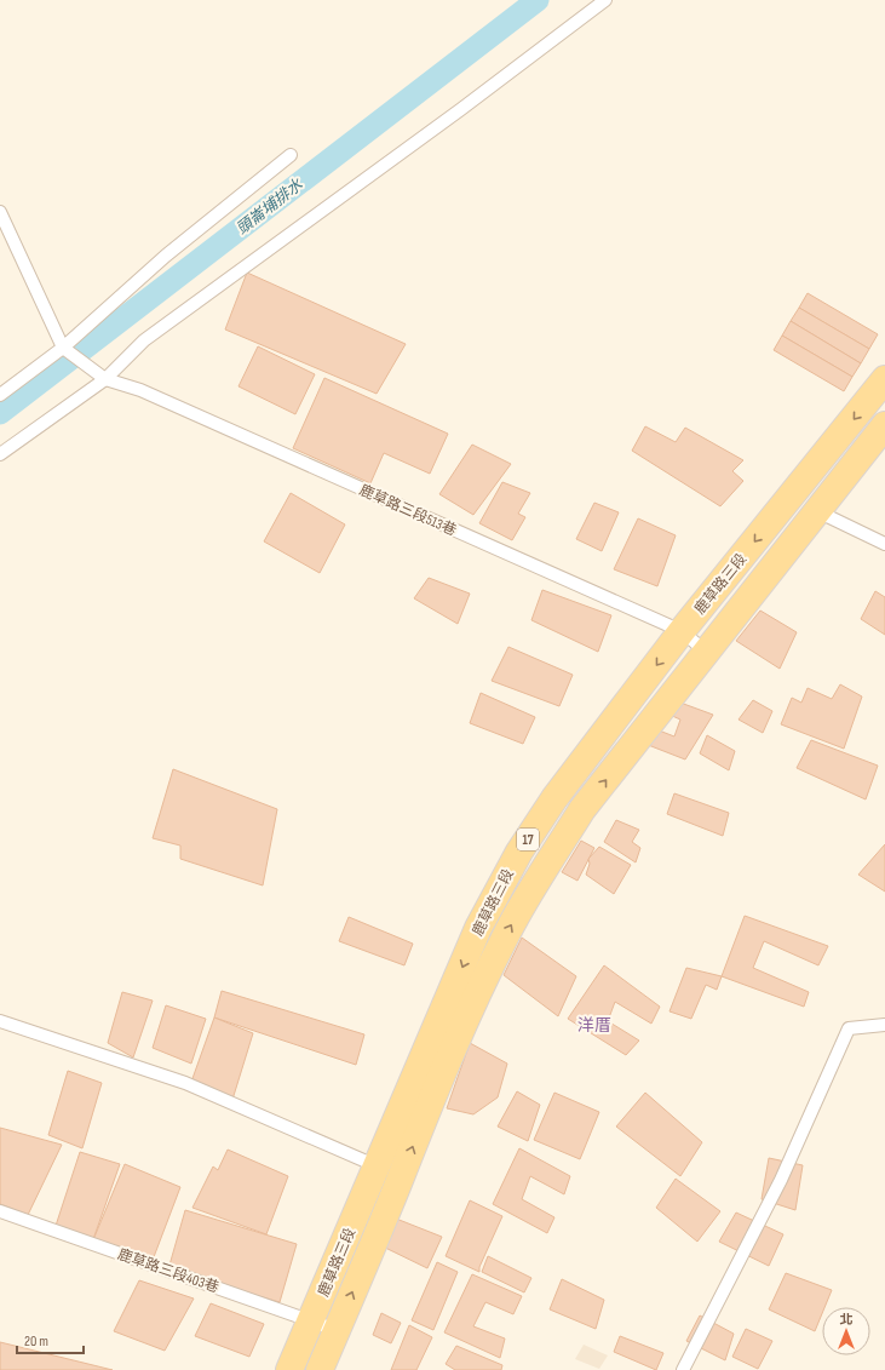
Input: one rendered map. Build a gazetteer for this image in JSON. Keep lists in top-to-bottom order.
{
  "streets": {
    "main road": ["鹿草路三段", "17"],
    "lane": ["鹿草路三段513巷", "鹿草路三段403巷"]
  },
  "crossings": [
    ["鹿草路三段513巷", "鹿草路三段"],
    ["鹿草路三段", "鹿草路三段403巷"]
  ],
  "districts": ["洋厝"],
  "water": ["頭崙埔排水"],
  "scale_bar": "20 m",
  "north": "top"
}
